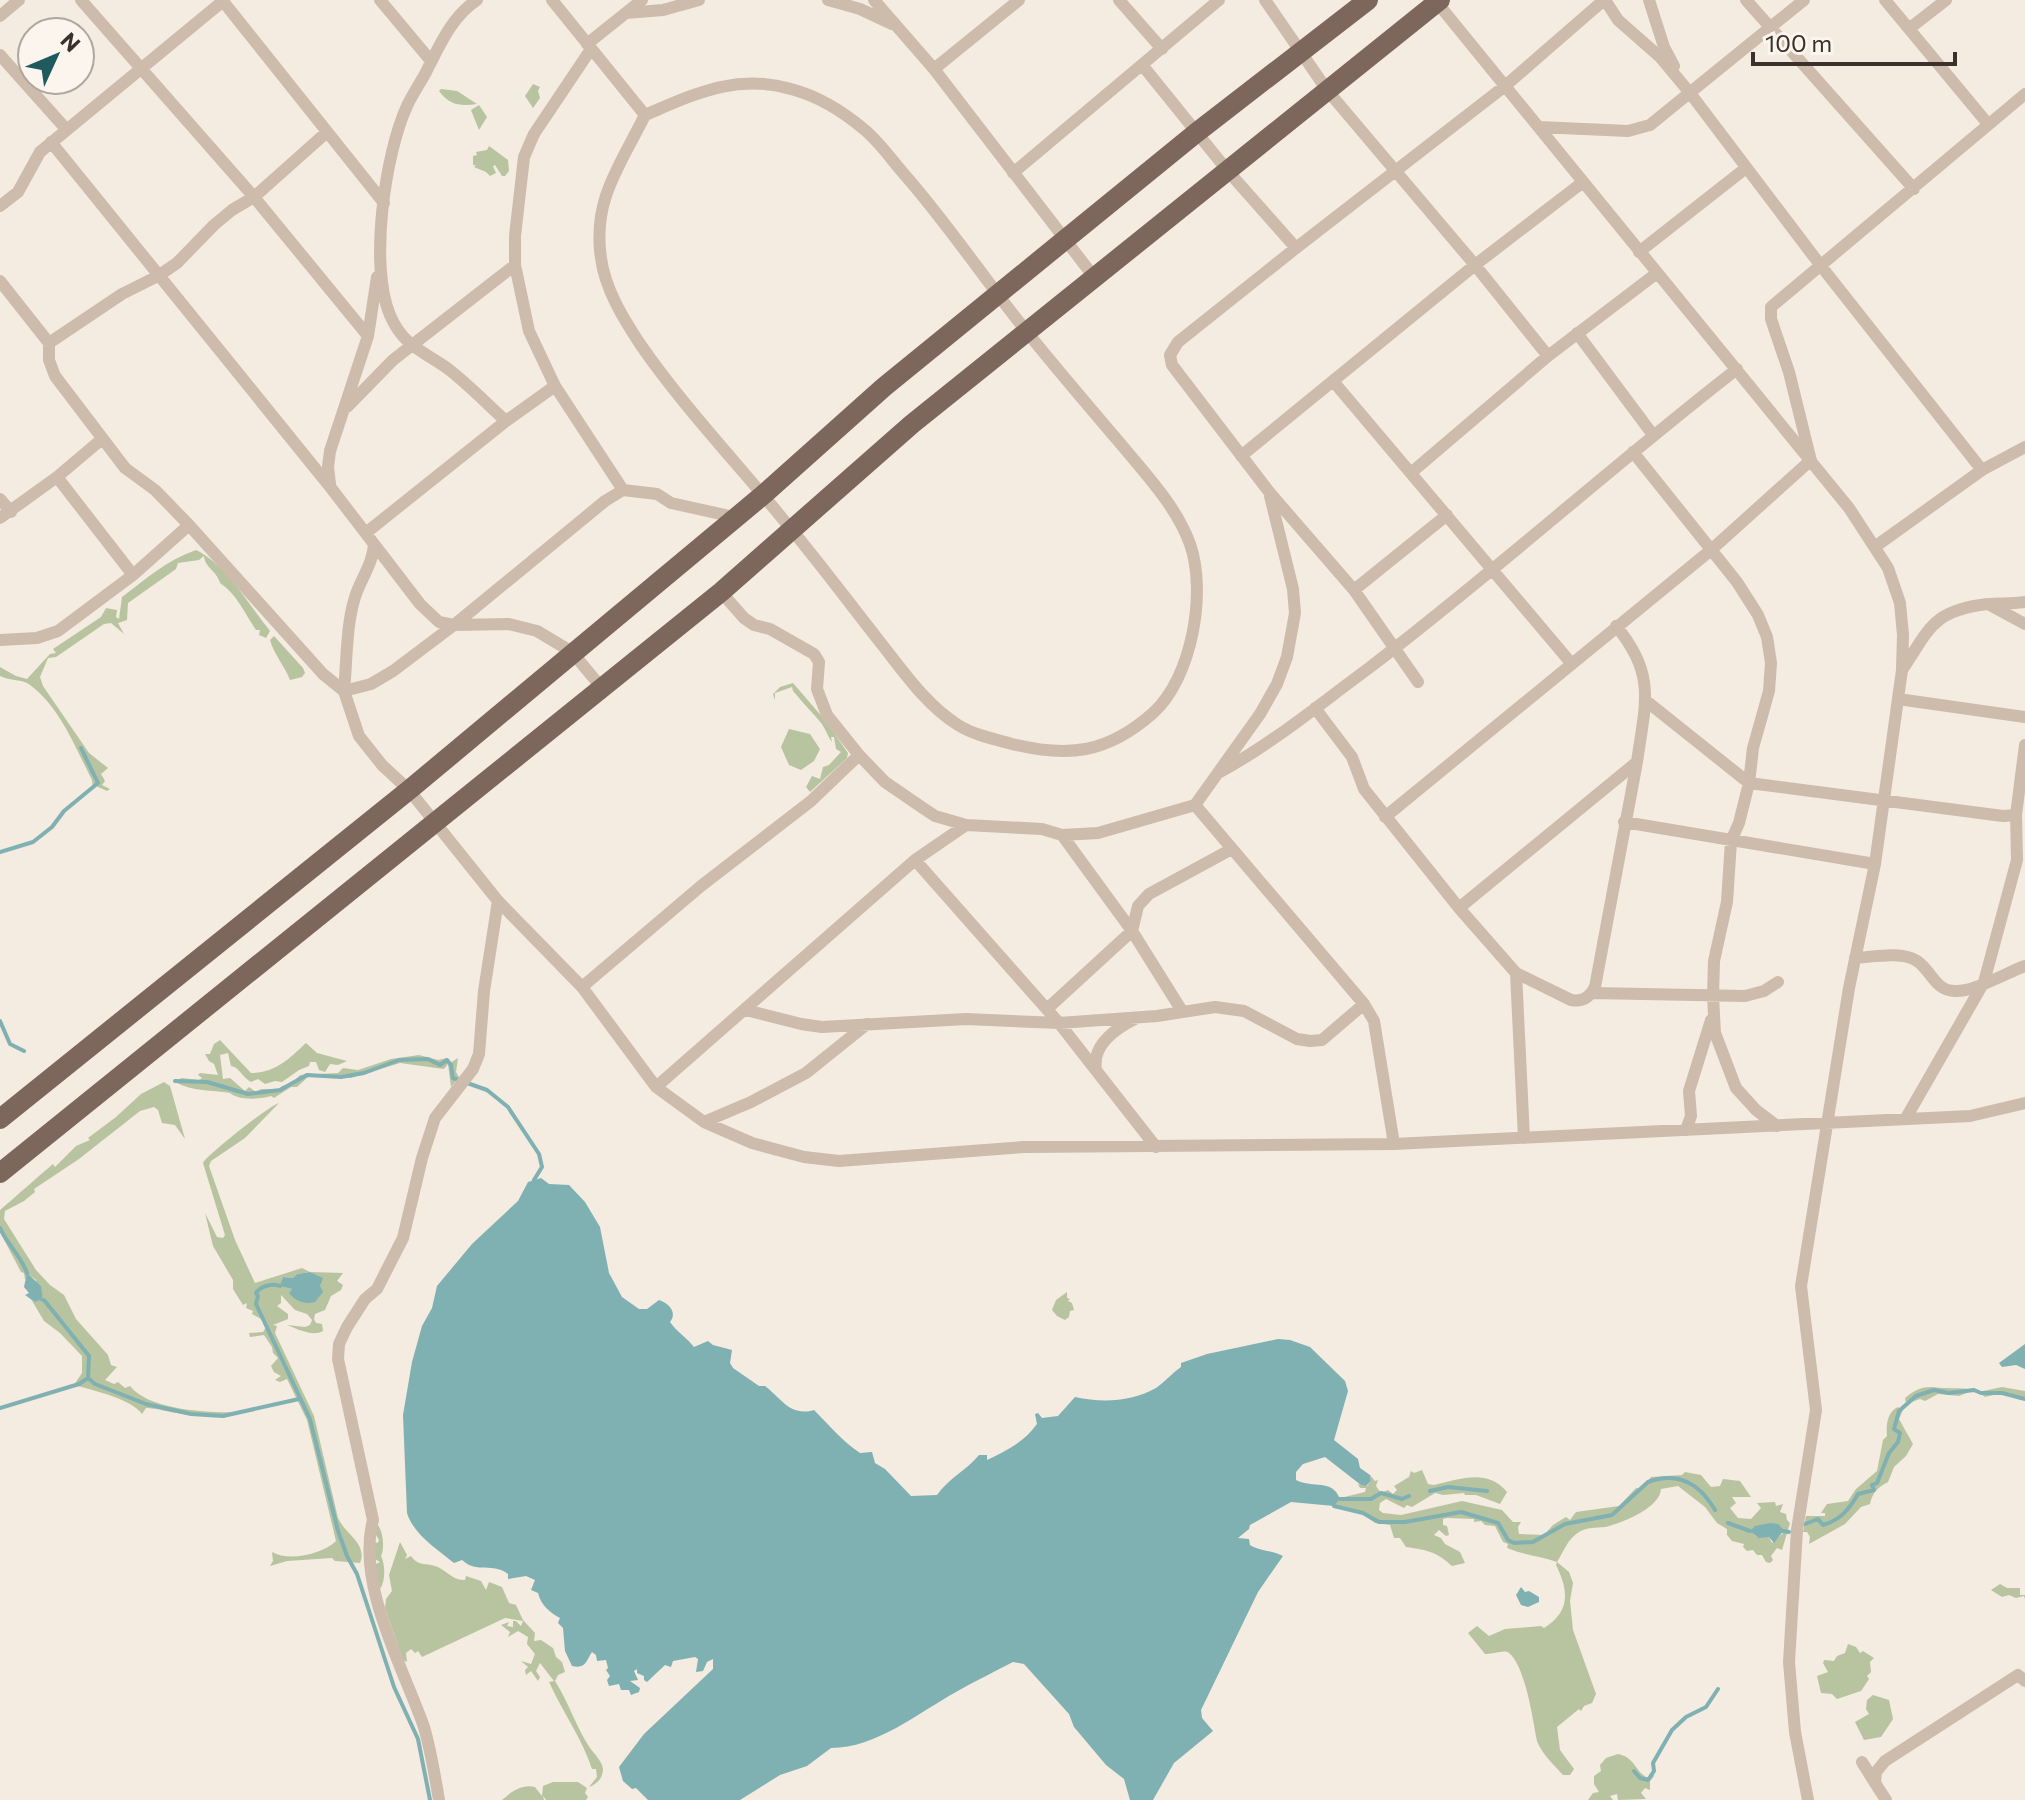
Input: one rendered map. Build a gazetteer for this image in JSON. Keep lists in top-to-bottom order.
{
  "scale_bar": "100 m",
  "north": "top right"
}
